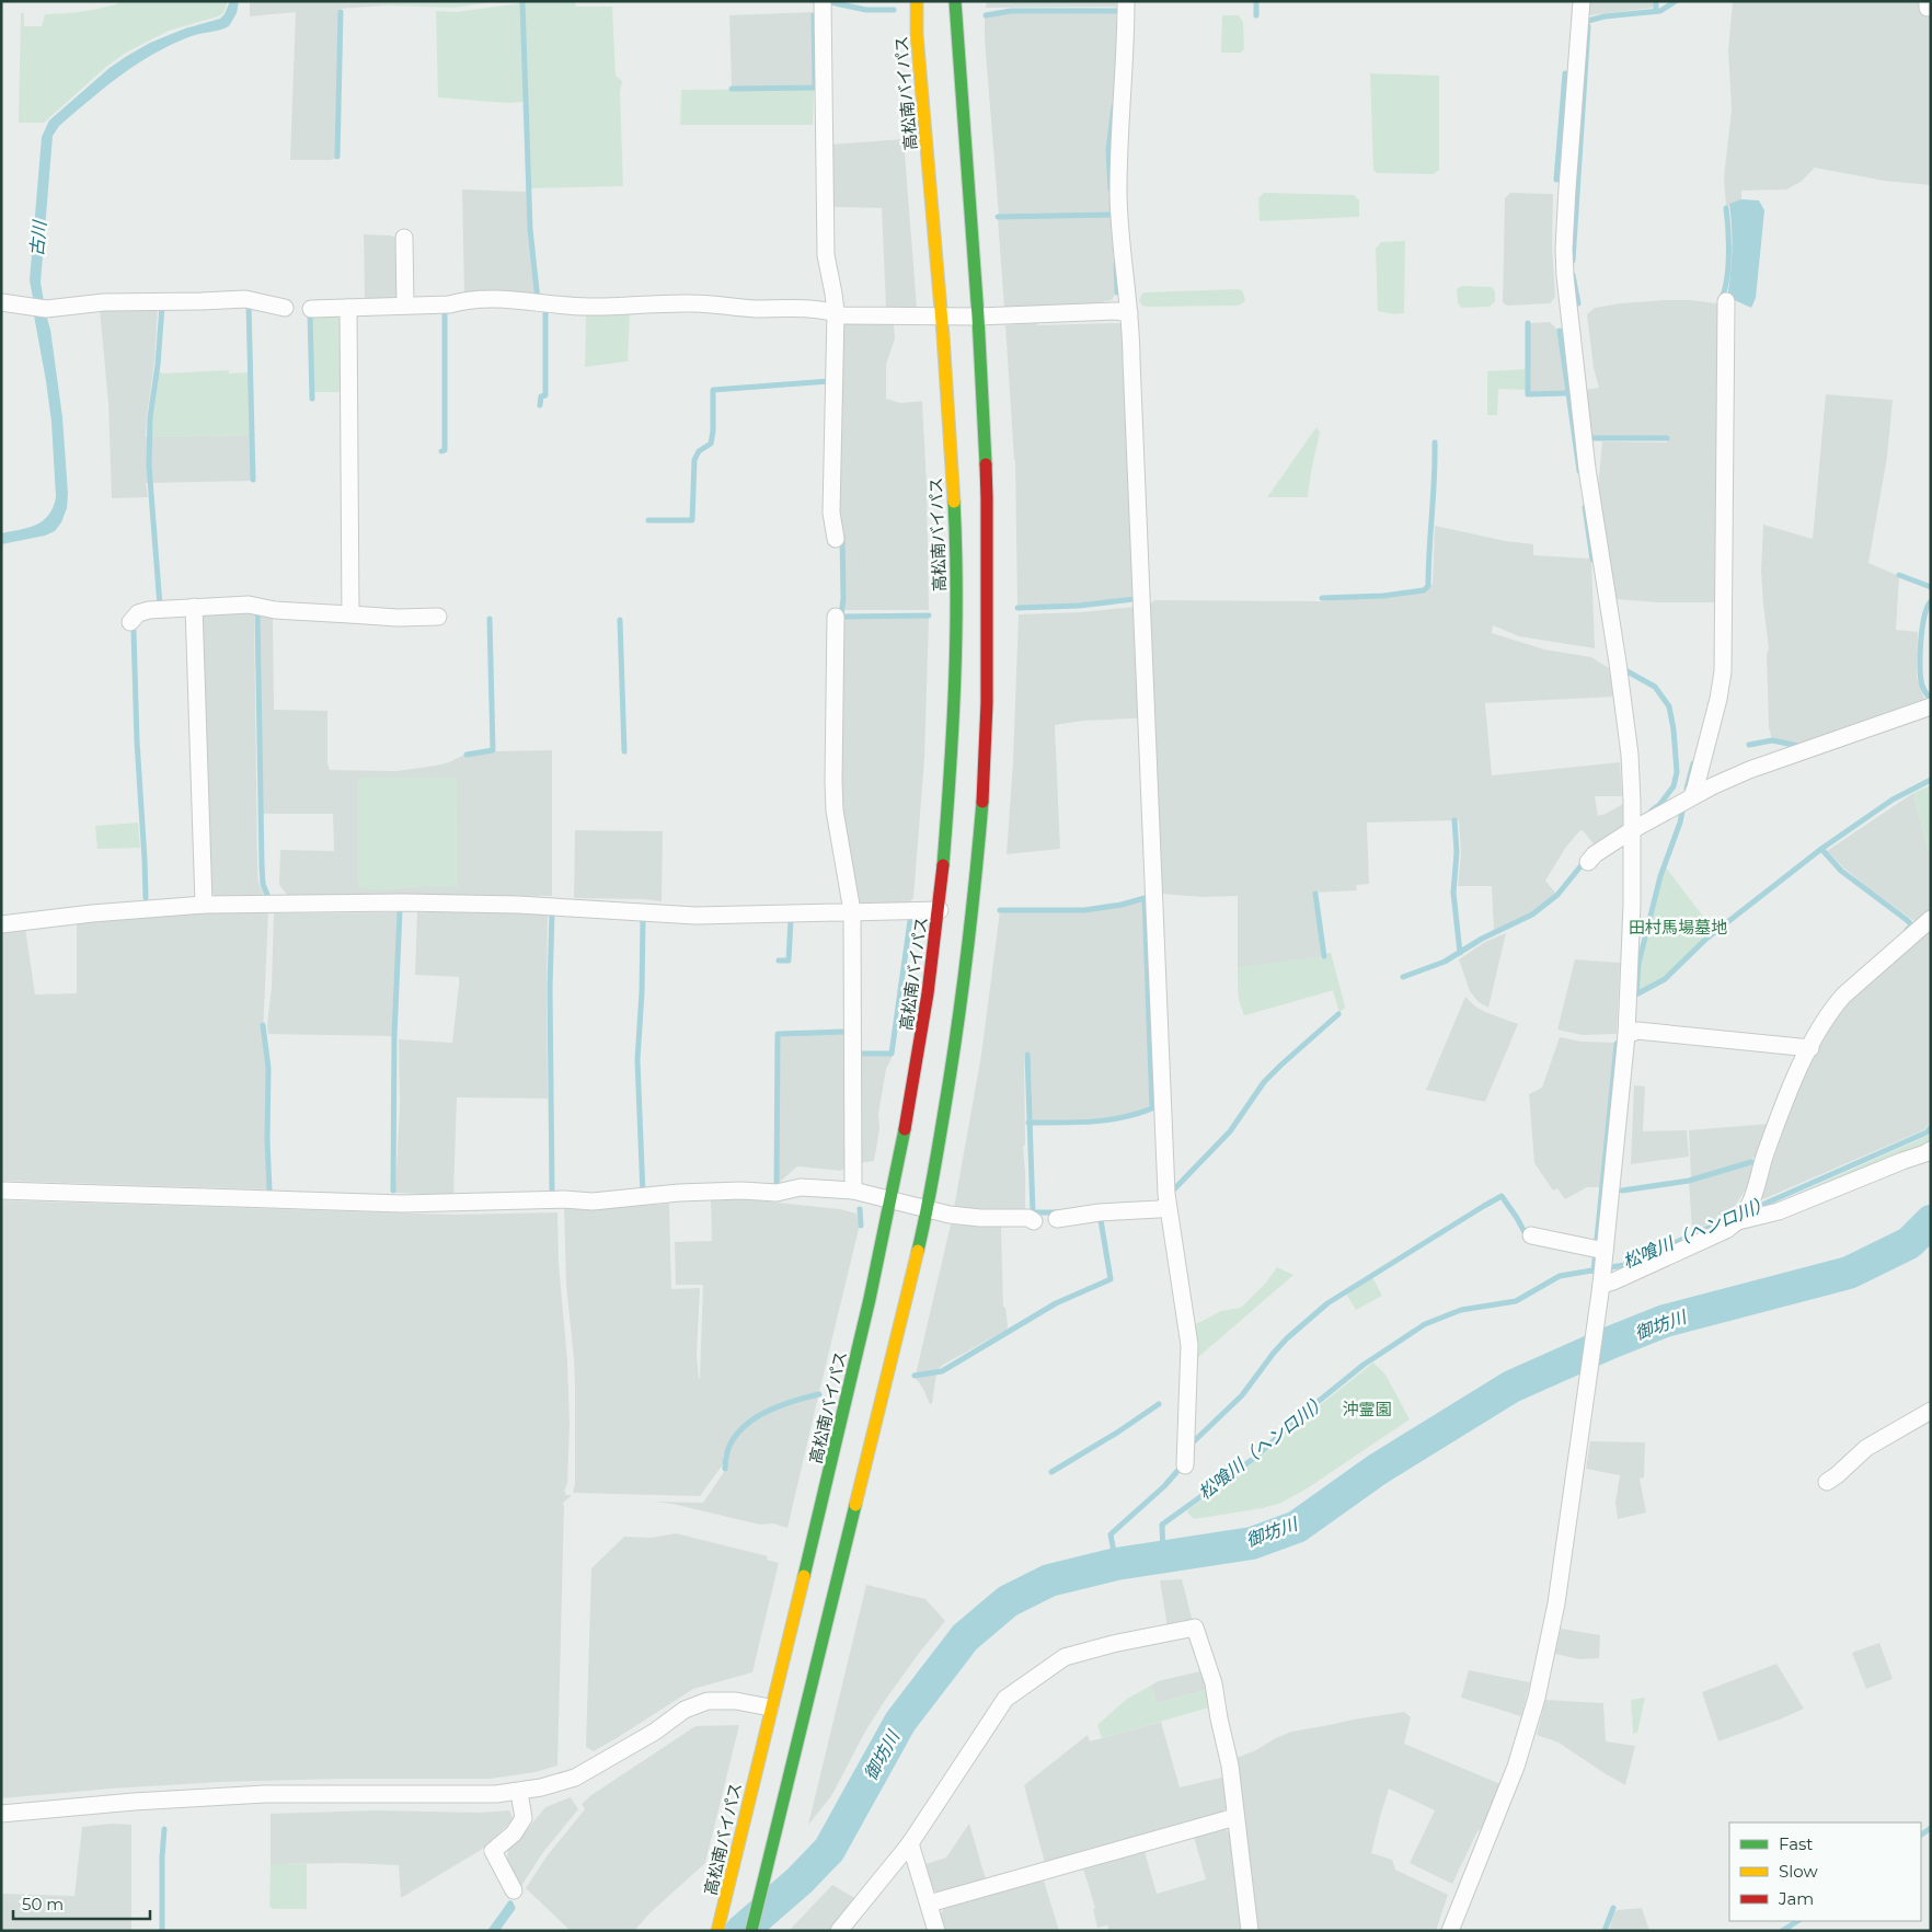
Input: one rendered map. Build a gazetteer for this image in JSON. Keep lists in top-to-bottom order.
{
  "streets": {
    "highway": ["高松南バイパス"]
  },
  "water": ["古川", "松喰川（ヘンロ川）", "御坊川"],
  "parks": ["田村馬場墓地", "沖霊園"],
  "legend": ["Fast", "Slow", "Jam"],
  "scale_bar": "50 m"
}
